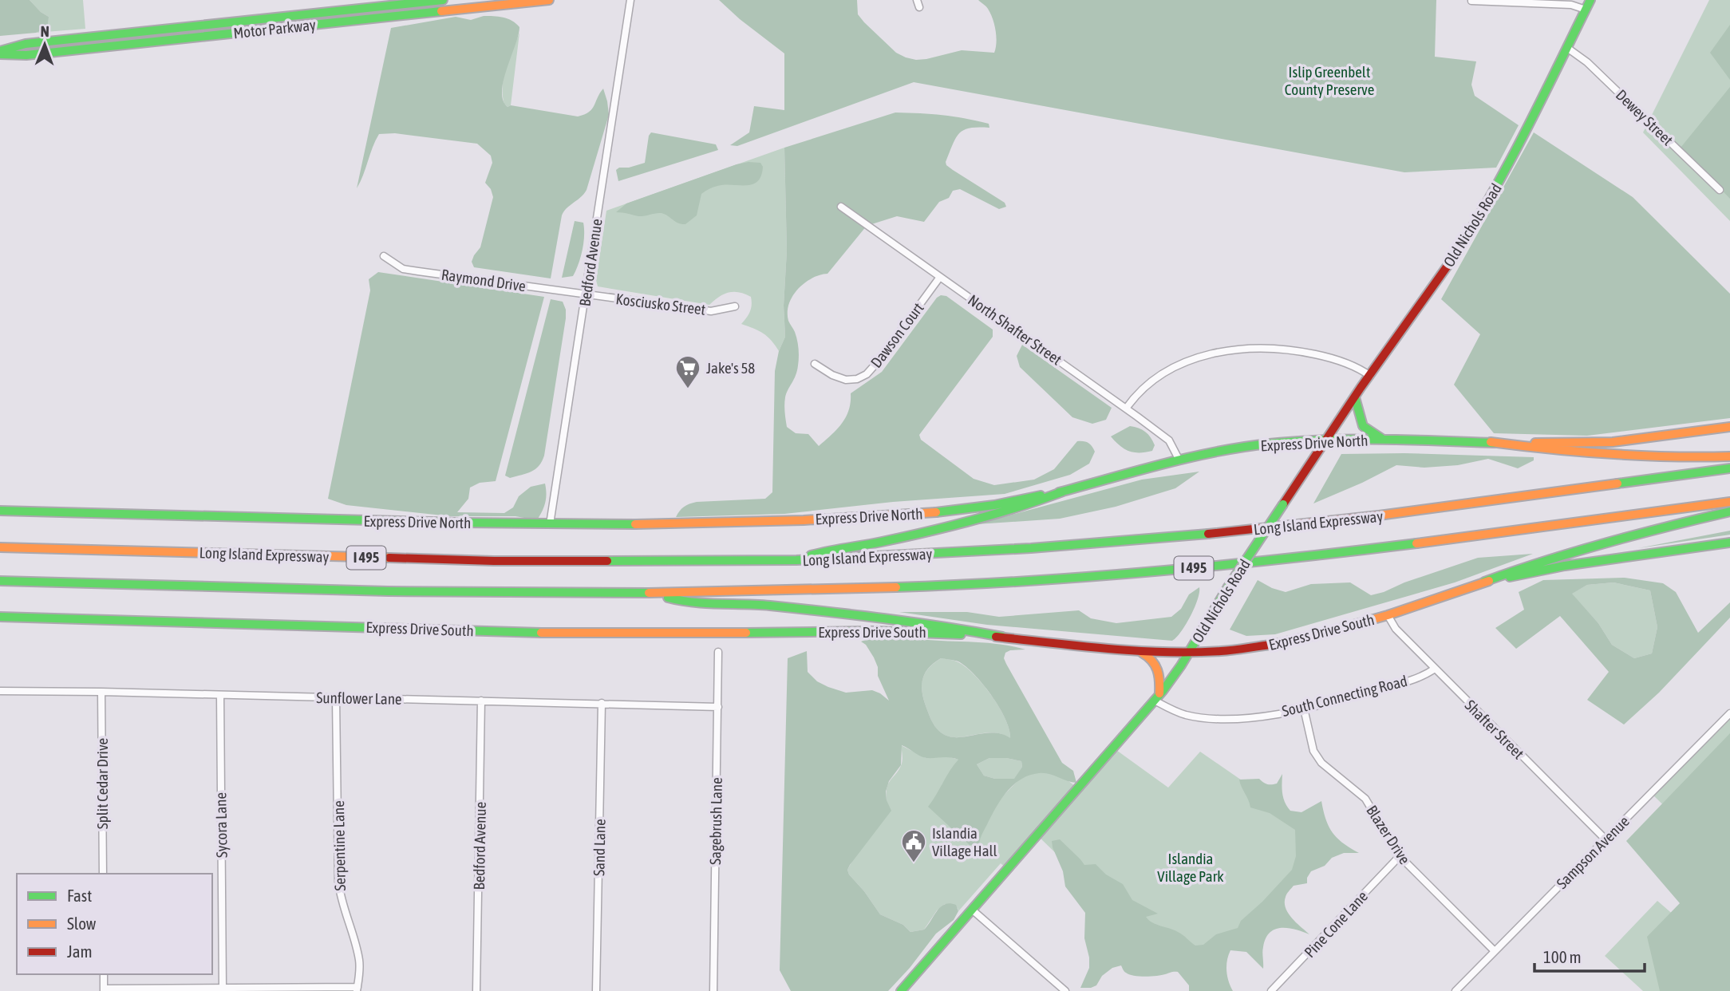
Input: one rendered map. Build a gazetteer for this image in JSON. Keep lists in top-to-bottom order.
{
  "streets": {
    "main road": [
      "Motor Parkway",
      "Old Nichols Road",
      "Express Drive North",
      "Long Island Expressway",
      "I 495",
      "Express Drive South"
    ],
    "street": [
      "Dewey Street",
      "Bedford Avenue",
      "Raymond Drive",
      "Kosciusko Street",
      "North Shafter Street",
      "Dawson Court",
      "South Connecting Road",
      "Sunflower Lane",
      "Shafter Street",
      "Split Cedar Drive",
      "Sagebrush Lane",
      "Sycora Lane",
      "Blazer Drive",
      "Serpentine Lane",
      "Sand Lane",
      "Sampson Avenue",
      "Pine Cone Lane"
    ]
  },
  "crossings": [
    ["Dewey Street", "Old Nichols Road"],
    ["Old Nichols Road", "Express Drive North"],
    ["Old Nichols Road", "Express Drive South"],
    ["Old Nichols Road", "South Connecting Road"],
    ["Bedford Avenue", "Raymond Drive"],
    ["Bedford Avenue", "Kosciusko Street"],
    ["Bedford Avenue", "Express Drive North"],
    ["Bedford Avenue", "Sunflower Lane"],
    ["Raymond Drive", "Kosciusko Street"],
    ["North Shafter Street", "Dawson Court"],
    ["North Shafter Street", "Express Drive North"],
    ["Express Drive South", "Shafter Street"],
    ["South Connecting Road", "Shafter Street"],
    ["South Connecting Road", "Blazer Drive"],
    ["Sunflower Lane", "Split Cedar Drive"],
    ["Sunflower Lane", "Sagebrush Lane"],
    ["Sunflower Lane", "Sycora Lane"],
    ["Sunflower Lane", "Serpentine Lane"],
    ["Sunflower Lane", "Sand Lane"],
    ["Shafter Street", "Sampson Avenue"],
    ["Blazer Drive", "Sampson Avenue"],
    ["Blazer Drive", "Pine Cone Lane"]
  ],
  "parks": ["Islip Greenbelt County Preserve", "Islandia Village Park"],
  "places": {
    "supermarket": ["Jake's 58"],
    "public building": ["Islandia Village Hall"]
  },
  "legend": ["Fast", "Slow", "Jam"],
  "scale_bar": "100 m",
  "north": "top"
}
